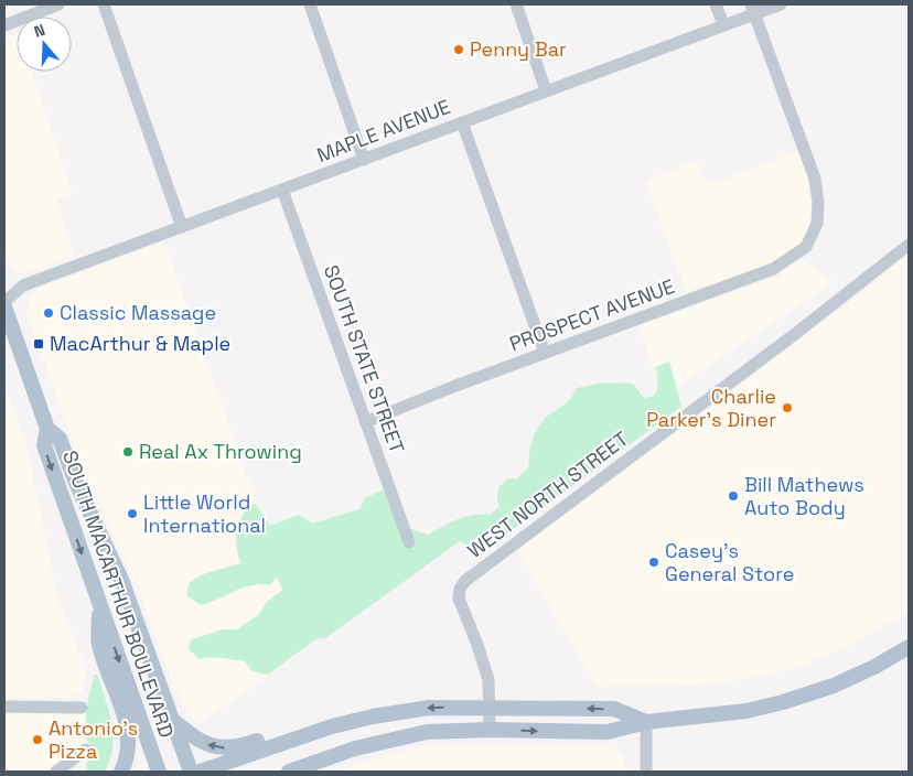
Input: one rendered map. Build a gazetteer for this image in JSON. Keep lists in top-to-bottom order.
{
  "streets": {
    "main road": ["SOUTH MACARTHUR BOULEVARD"],
    "street": [
      "MAPLE AVENUE",
      "PROSPECT AVENUE",
      "SOUTH STATE STREET",
      "WEST NORTH STREET"
    ]
  },
  "crossings": [
    ["MAPLE AVENUE", "PROSPECT AVENUE"],
    ["MAPLE AVENUE", "SOUTH STATE STREET"],
    ["PROSPECT AVENUE", "SOUTH STATE STREET"]
  ],
  "places": {
    "other": [
      "Penny Bar",
      "Classic Massage",
      "Charlie Parker's Diner",
      "Real Ax Throwing",
      "Bill Mathews Auto Body",
      "Little World International",
      "Casey's General Store",
      "Antonio's Pizza"
    ],
    "transit": ["MacArthur & Maple"]
  },
  "north": "top"
}
